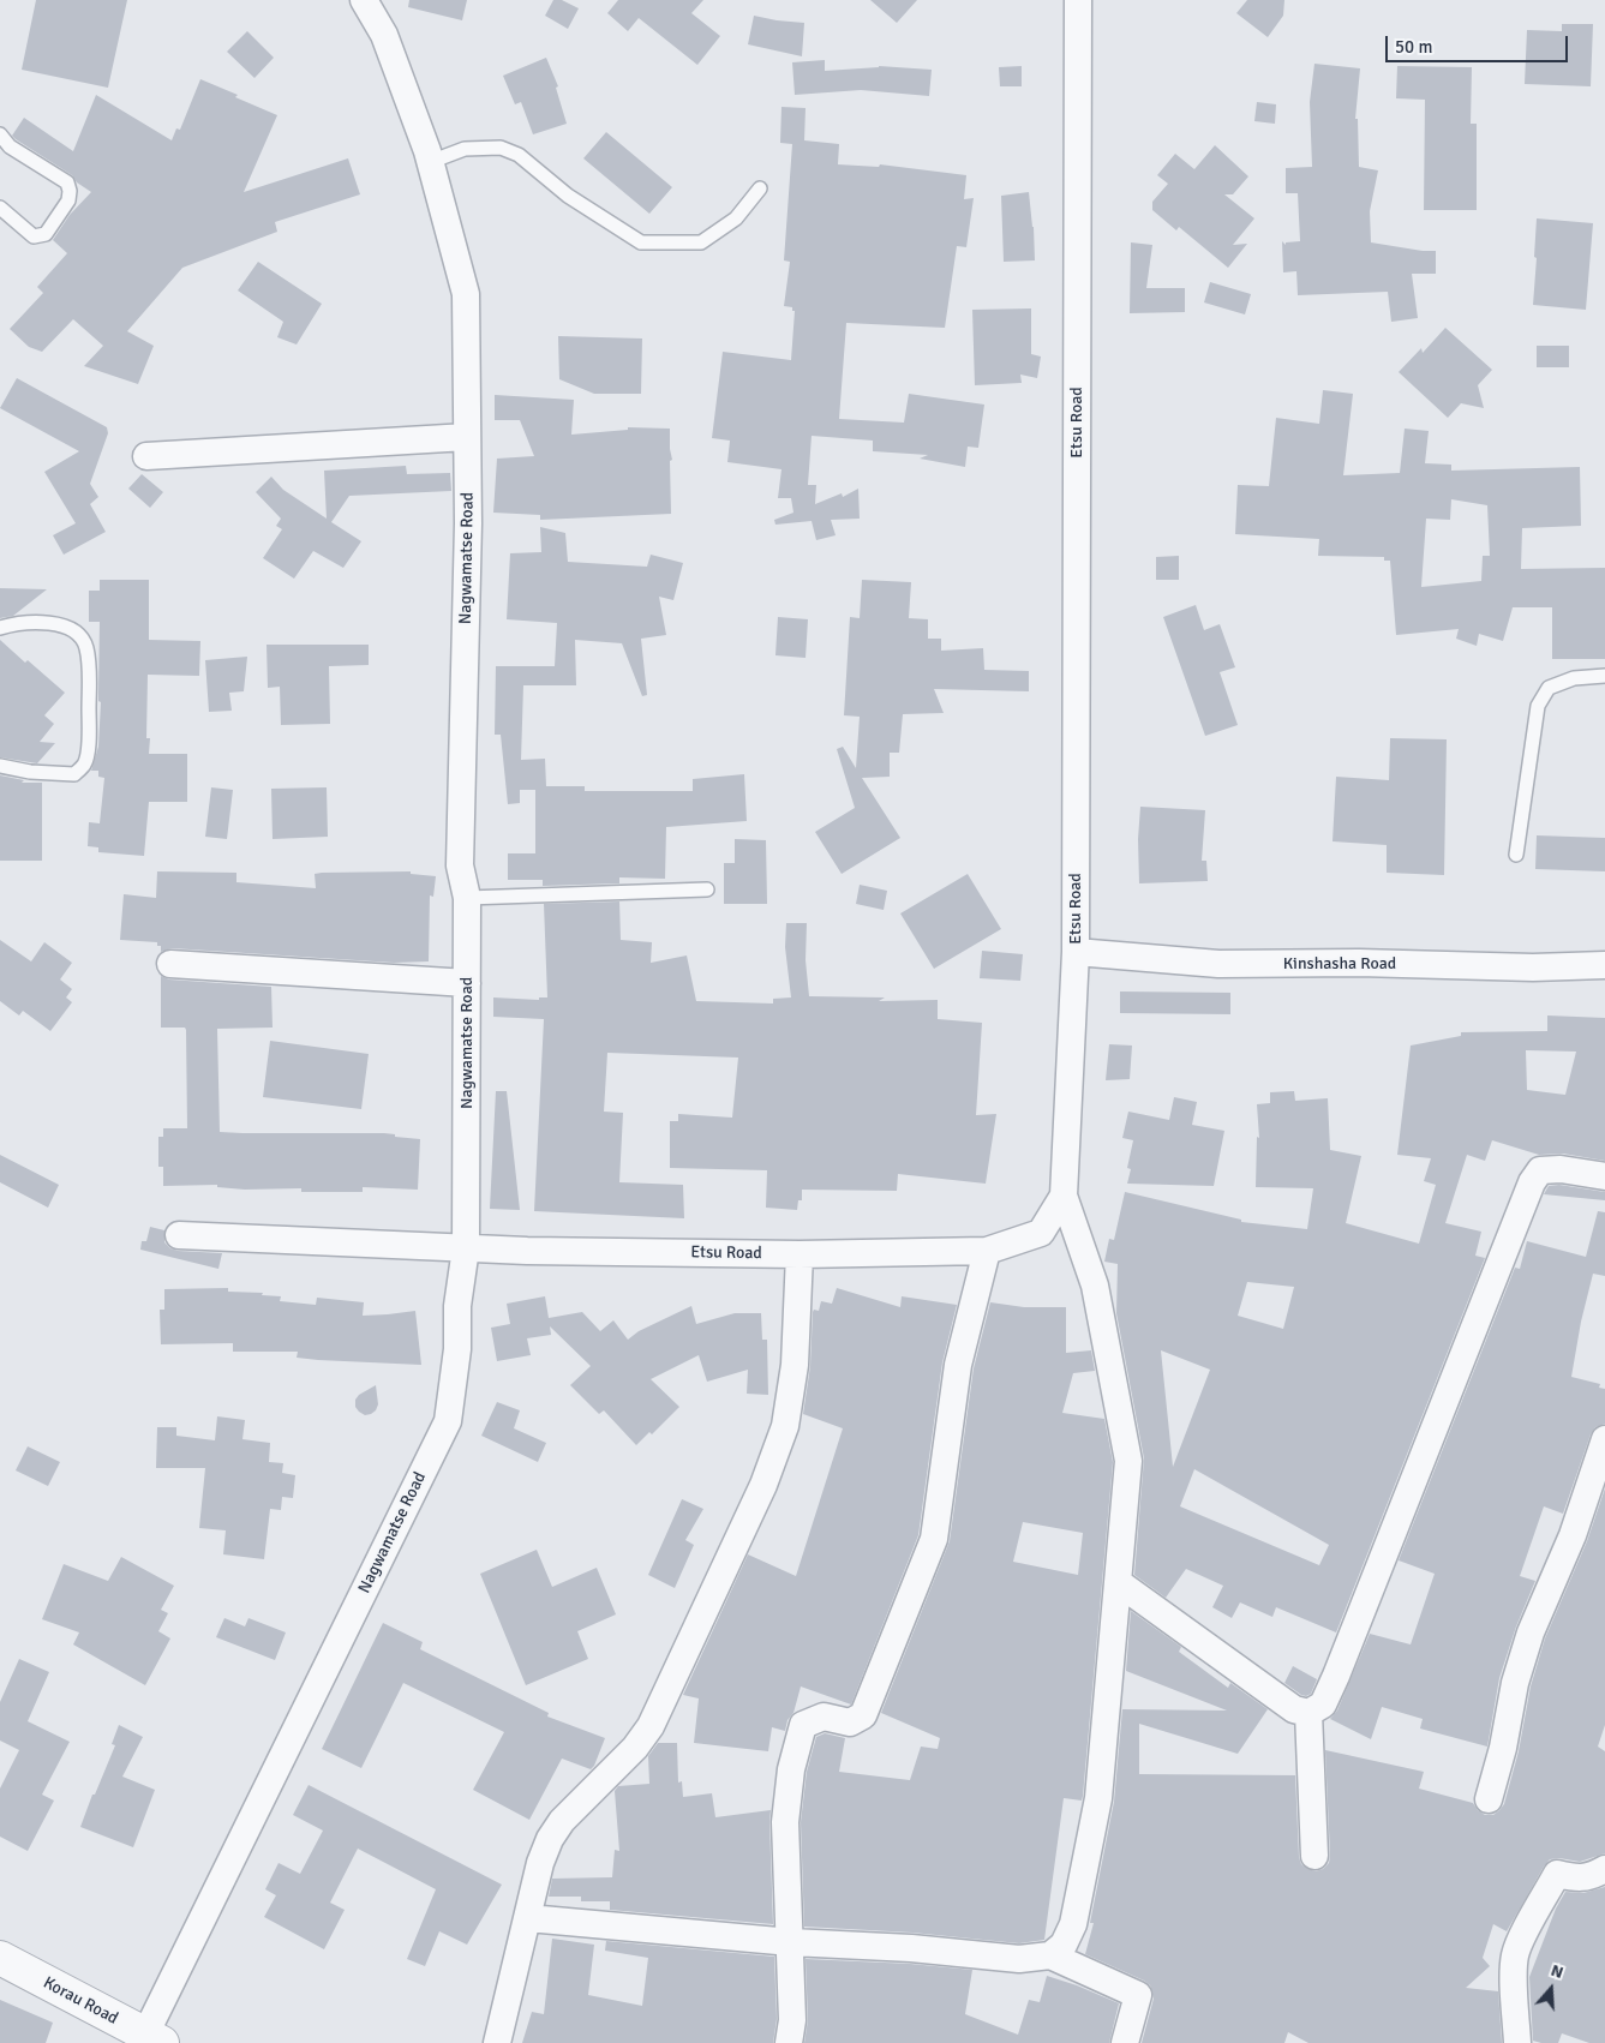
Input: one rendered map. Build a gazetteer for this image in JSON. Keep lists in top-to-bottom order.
{
  "streets": {
    "street": [
      "Etsu Road",
      "Nagwamatse Road",
      "Kinshasha Road",
      "Korau Road"
    ]
  },
  "crossings": [
    ["Etsu Road", "Nagwamatse Road"],
    ["Etsu Road", "Kinshasha Road"],
    ["Nagwamatse Road", "Korau Road"]
  ],
  "scale_bar": "50 m",
  "north": "top"
}
